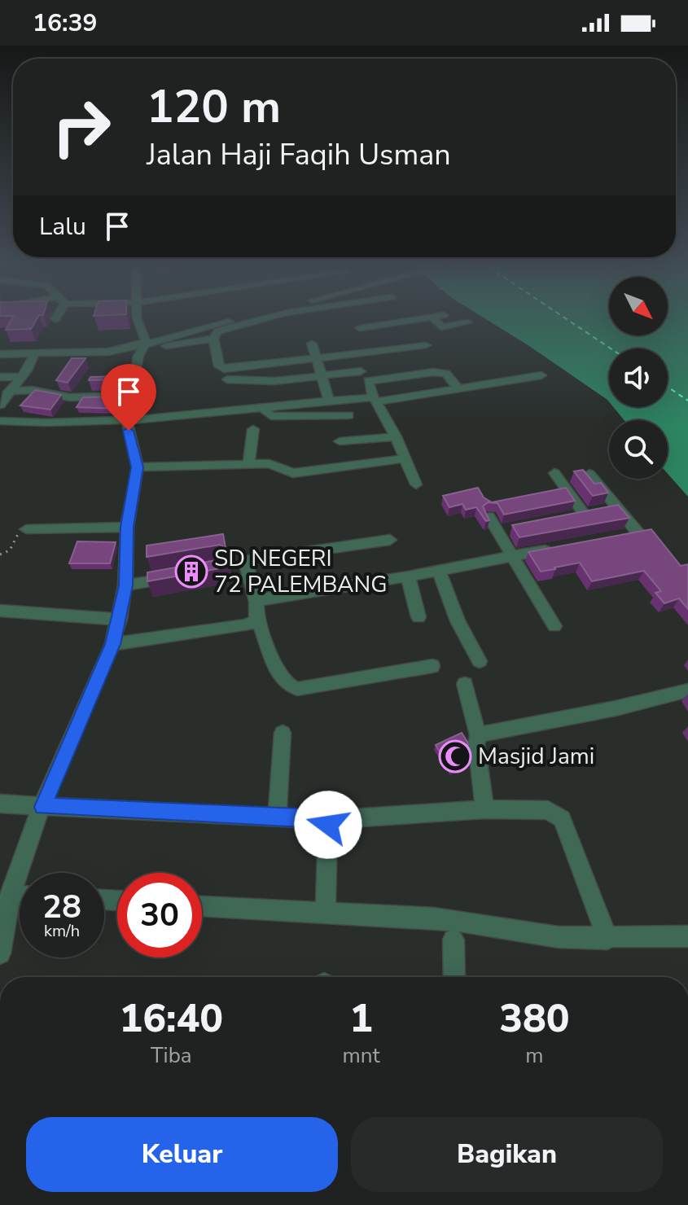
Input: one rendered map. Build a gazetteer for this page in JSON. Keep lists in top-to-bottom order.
{
  "places": {
    "building": ["SD NEGERI 72 PALEMBANG"],
    "mosque": ["Masjid Jami"]
  },
  "north": "bottom right",
  "page": {
    "status": "16:39",
    "turn": ["120 m", "Jalan Haji Faqih Usman"],
    "then": "Lalu",
    "speed": "28 km/h",
    "limit": "30",
    "eta": [
      "16:40",
      "Tiba",
      "1",
      "mnt",
      "380",
      "m"
    ],
    "buttons": ["Keluar", "Bagikan"]
  }
}
